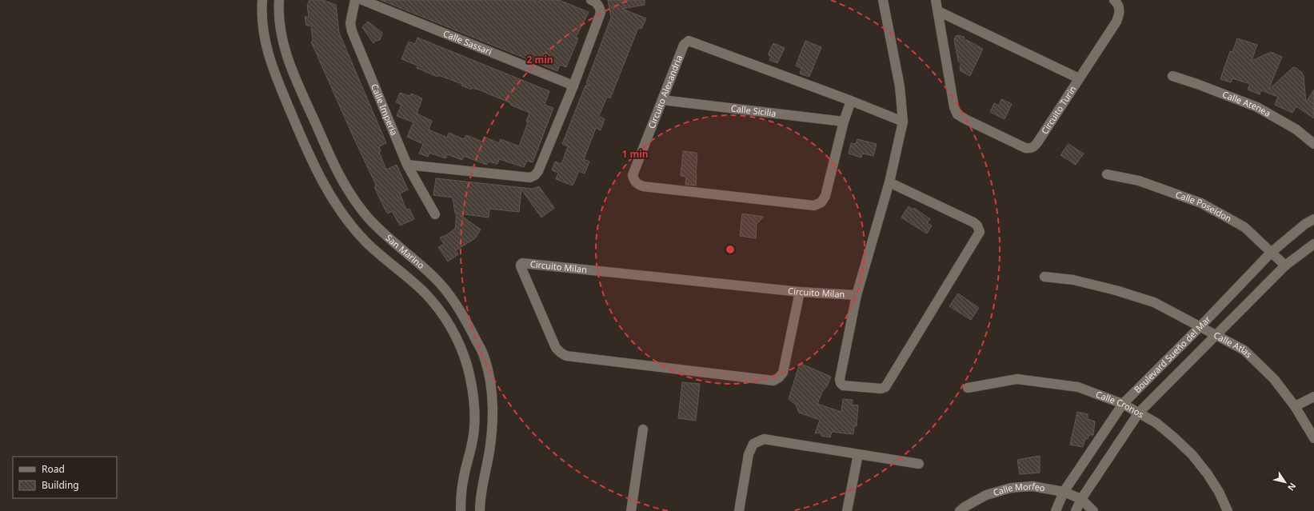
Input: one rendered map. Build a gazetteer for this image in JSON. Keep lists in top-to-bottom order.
{
  "streets": {
    "street": [
      "Calle Sassari",
      "Circuito Alexandria",
      "Calle Atenea",
      "Calle Imperia",
      "Calle Sicilia",
      "Circuito Turin",
      "Calle Poseidon",
      "San Marino",
      "Circuito Milan",
      "Calle Atlas",
      "Boulevard Sueño del Mar",
      "Calle Cronos",
      "Calle Morfeo"
    ]
  },
  "crossings": [
    ["Circuito Alexandria", "Calle Sicilia"],
    ["Calle Poseidon", "Boulevard Sueño del Mar"],
    ["Calle Atlas", "Boulevard Sueño del Mar"],
    ["Boulevard Sueño del Mar", "Calle Cronos"],
    ["Boulevard Sueño del Mar", "Calle Morfeo"]
  ],
  "legend": ["Road", "Building"],
  "north": "bottom right",
  "rings": ["2 min", "1 min"]
}
